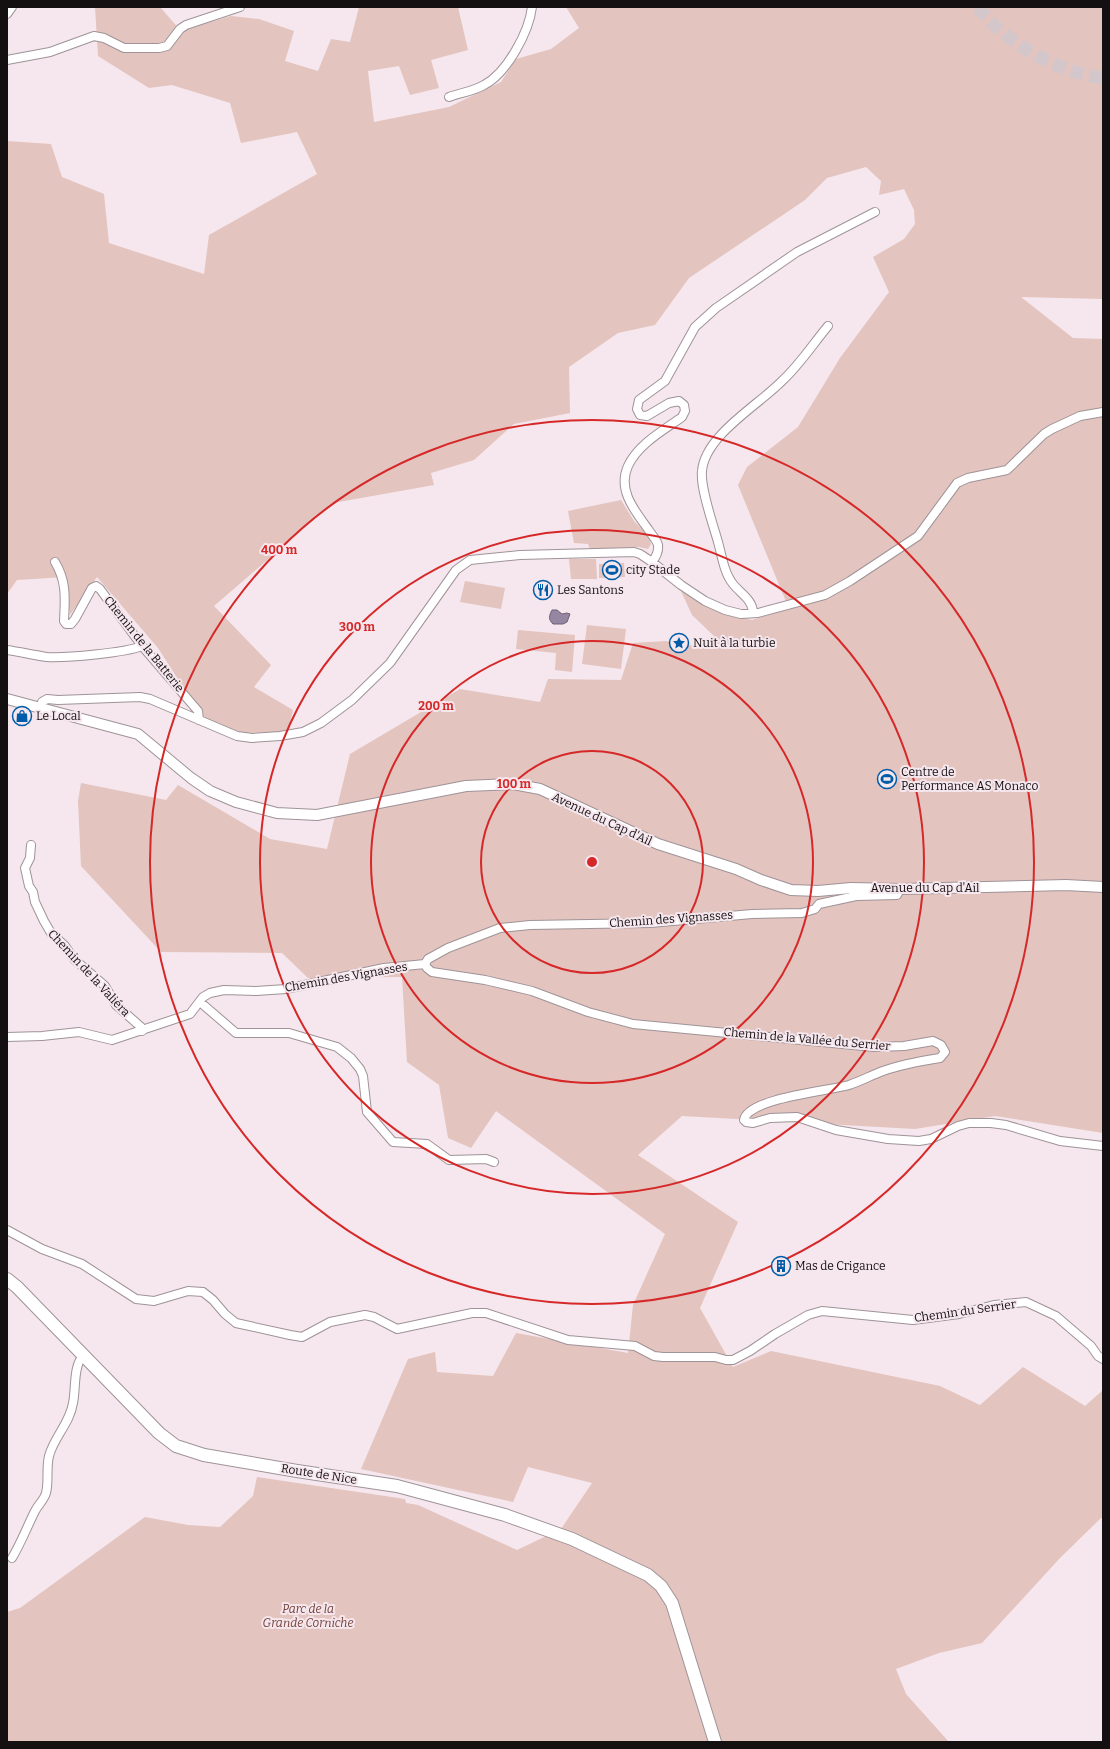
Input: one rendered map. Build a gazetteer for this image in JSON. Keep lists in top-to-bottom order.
{
  "streets": {
    "main road": ["Route de Nice"],
    "street": [
      "Chemin de la Batterie",
      "Avenue du Cap d'Ail",
      "Chemin des Vignasses",
      "Chemin de la Valiéra",
      "Chemin de la Vallée du Serrier",
      "Chemin du Serrier"
    ]
  },
  "crossings": [
    ["Avenue du Cap d'Ail", "Chemin des Vignasses"],
    ["Chemin des Vignasses", "Chemin de la Valiéra"],
    ["Chemin des Vignasses", "Chemin de la Vallée du Serrier"]
  ],
  "parks": ["Parc de la Grande Corniche"],
  "places": {
    "sports": ["city Stade", "Centre de Performance AS Monaco"],
    "restaurant": ["Les Santons"],
    "place": ["Nuit à la turbie"],
    "shop": ["Le Local"],
    "building": ["Mas de Crigance"]
  },
  "rings": [
    "400 m",
    "300 m",
    "200 m",
    "100 m"
  ]
}
